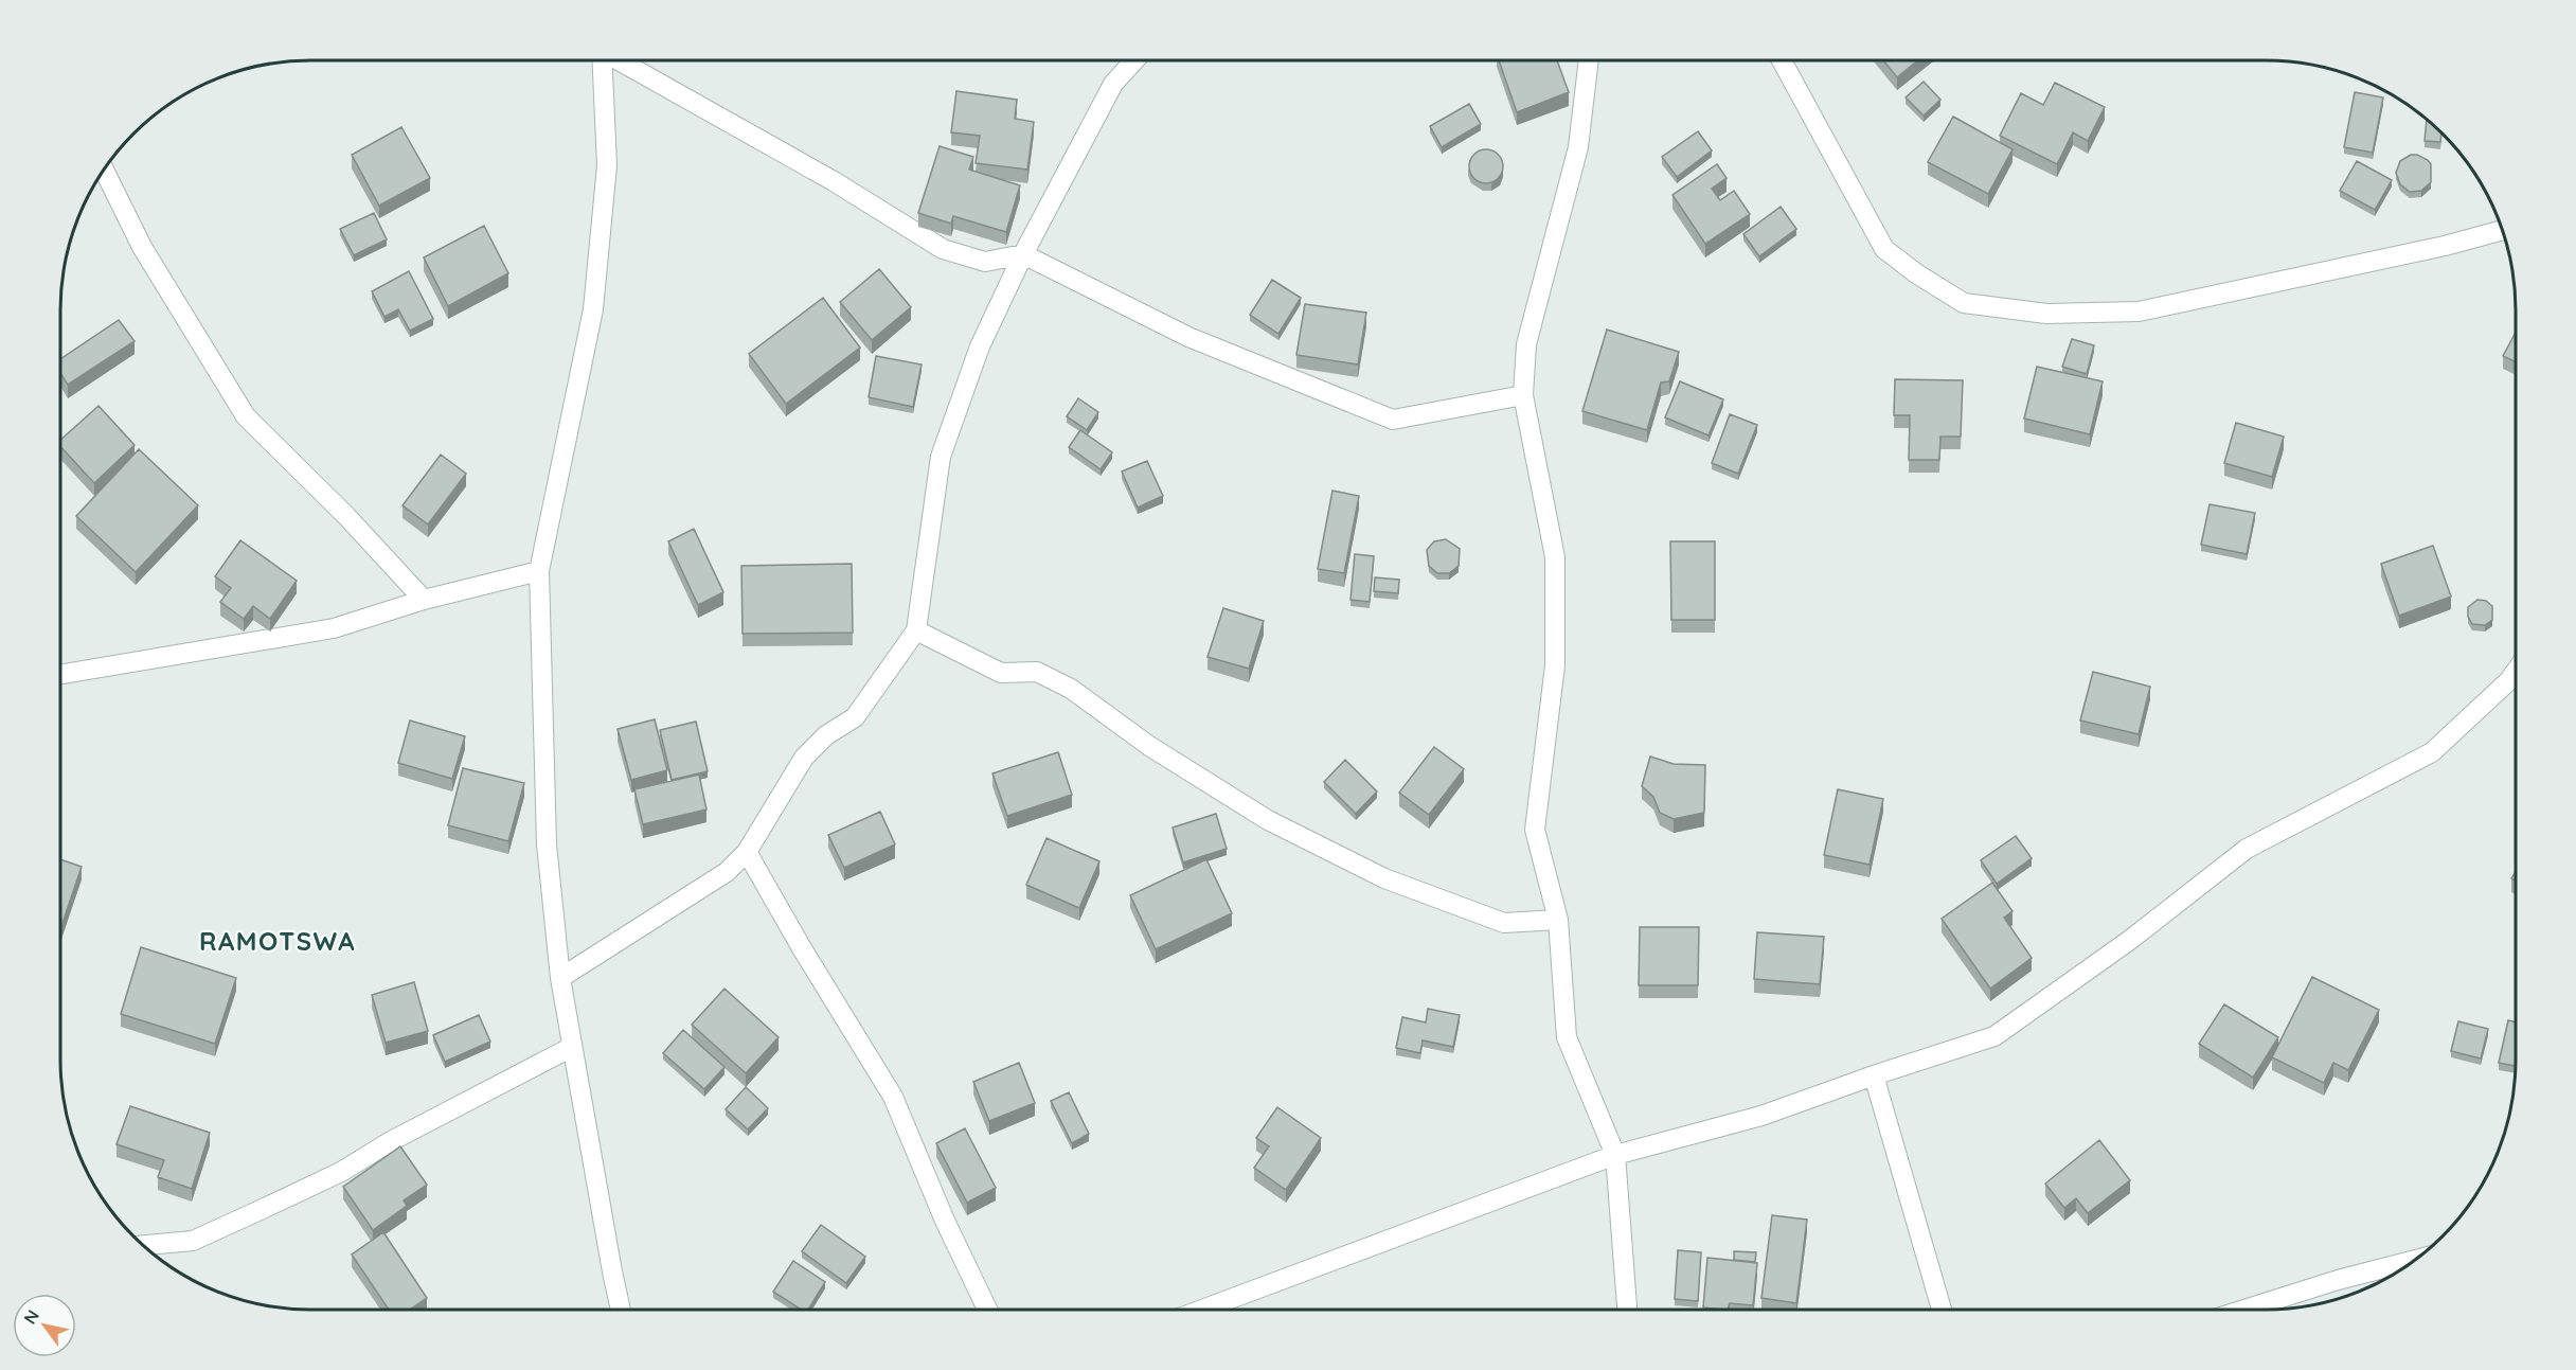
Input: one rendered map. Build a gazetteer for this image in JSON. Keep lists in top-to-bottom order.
{
  "districts": ["RAMOTSWA"],
  "north": "top left"
}
